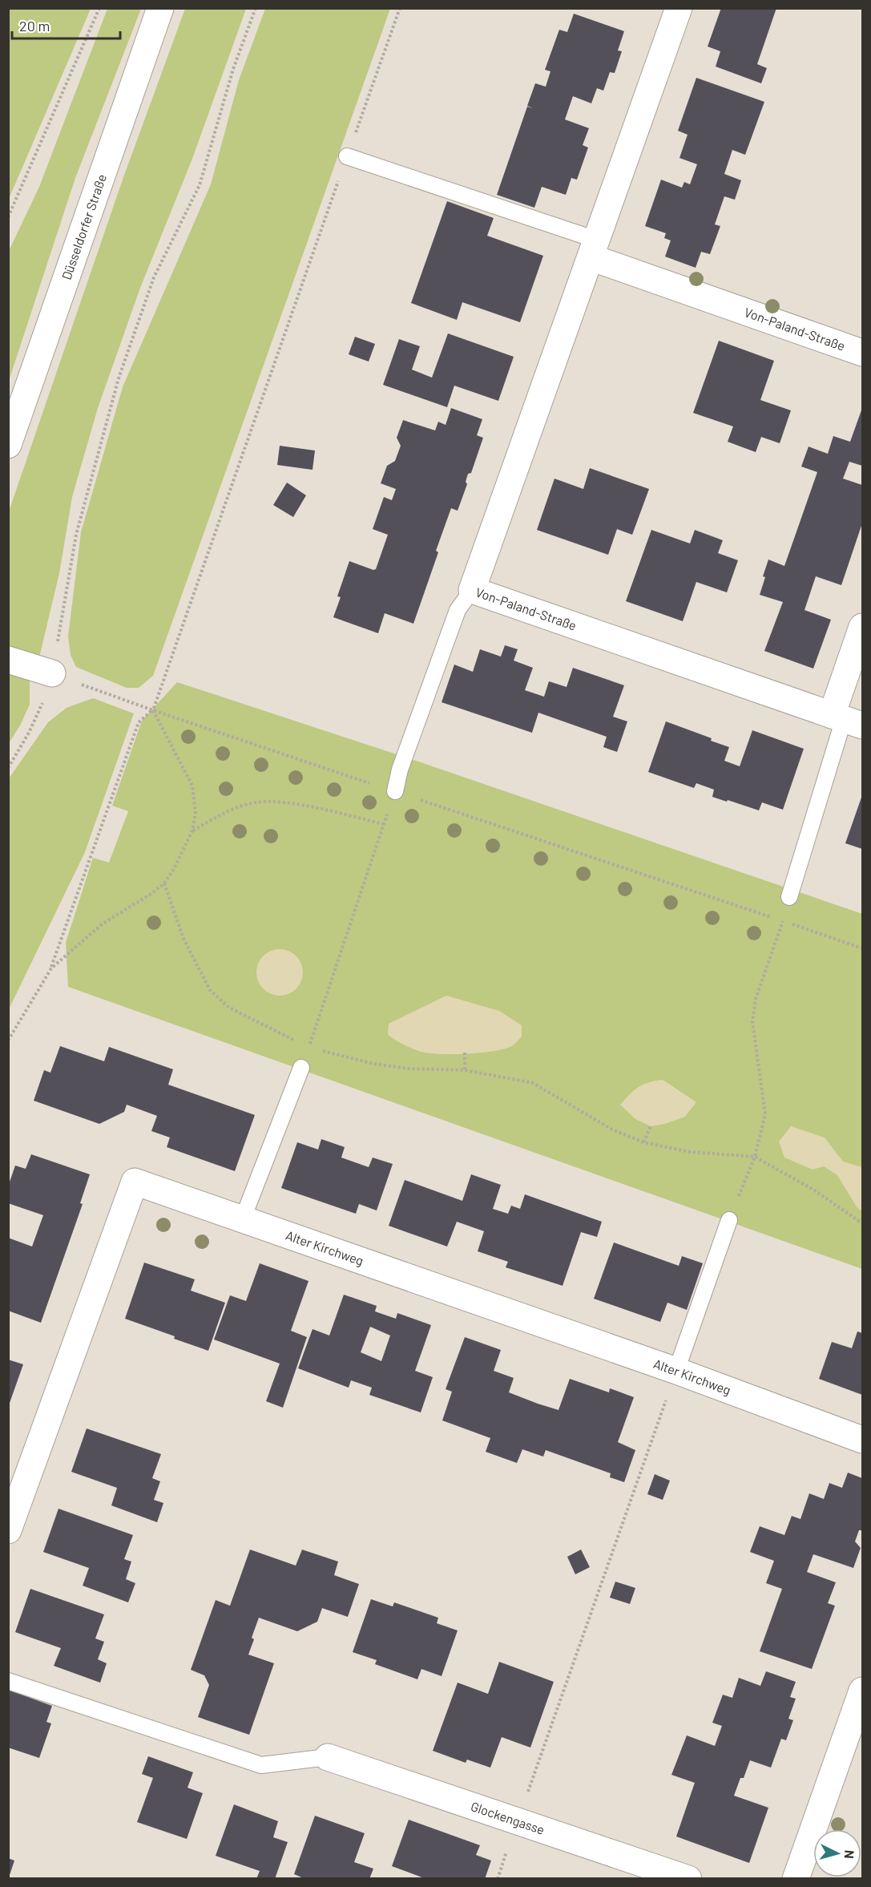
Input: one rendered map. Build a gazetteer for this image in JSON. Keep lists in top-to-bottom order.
{
  "streets": {
    "street": [
      "Düsseldorfer Straße",
      "Von-Paland-Straße",
      "Alter Kirchweg",
      "Glockengasse"
    ]
  },
  "scale_bar": "20 m",
  "north": "right"
}
